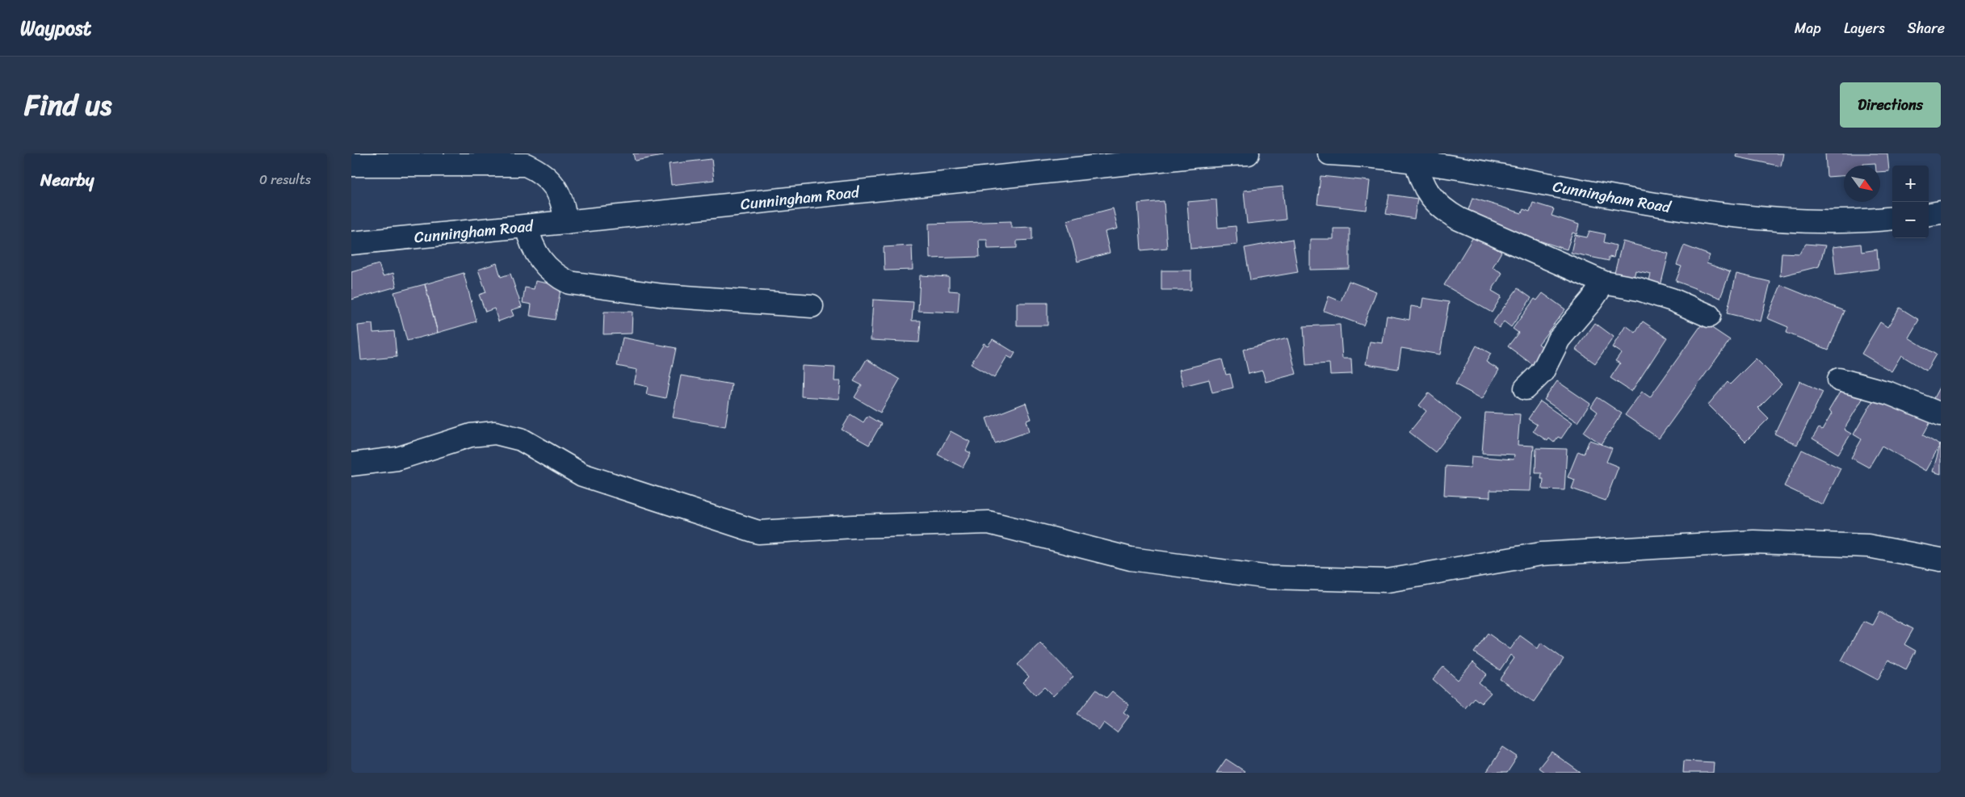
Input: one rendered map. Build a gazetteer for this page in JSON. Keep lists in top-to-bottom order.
{
  "streets": {
    "street": ["Cunningham Road"]
  },
  "north": "bottom right",
  "page": {
    "header": "Waypost",
    "nav": ["Map", "Layers", "Share"],
    "title": "Find us",
    "buttons": "Directions",
    "heading": ["Nearby", "0 results"],
    "map_buttons": ["+", "−"]
  }
}
